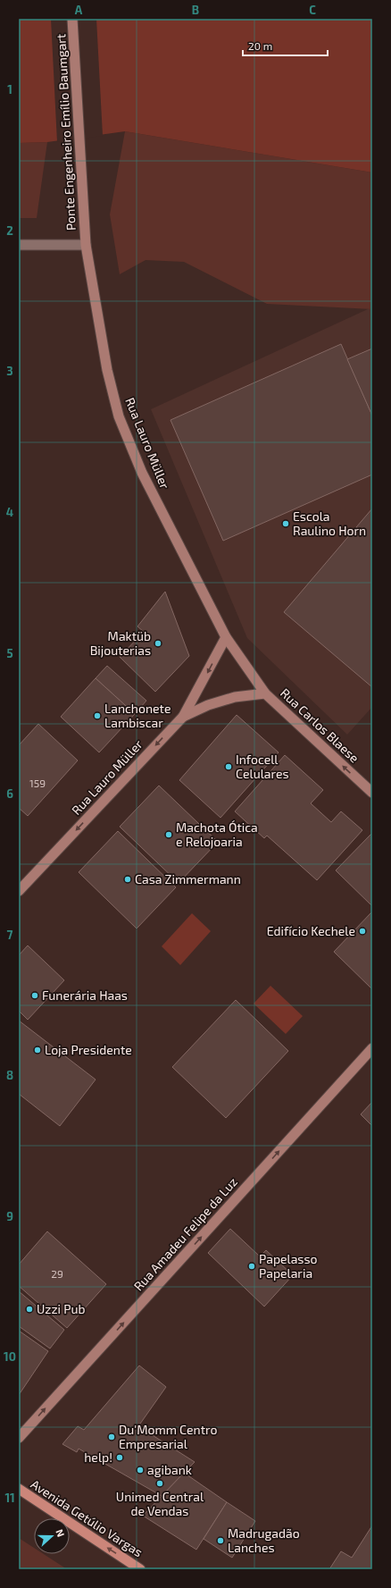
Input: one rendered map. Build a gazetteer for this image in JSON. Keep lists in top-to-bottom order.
{
  "streets": {
    "main road": [
      "Ponte Engenheiro Emílio Baumgart",
      "Rua Lauro Müller",
      "Rua Carlos Blaese",
      "Rua Amadeu Felipe da Luz",
      "Avenida Getúlio Vargas"
    ]
  },
  "crossings": [
    ["Ponte Engenheiro Emílio Baumgart", "Rua Lauro Müller"],
    ["Rua Lauro Müller", "Rua Carlos Blaese"]
  ],
  "one_way": [
    "Rua Lauro Müller",
    "Rua Carlos Blaese",
    "Rua Amadeu Felipe da Luz",
    "Avenida Getúlio Vargas"
  ],
  "places": [
    "Escola Raulino Horn",
    "Maktüb Bijouterias",
    "Lanchonete Lambiscar",
    "Infocell Celulares",
    "Machota Ótica e Relojoaria",
    "Casa Zimmermann",
    "Edifício Kechele",
    "Funerária Haas",
    "Loja Presidente",
    "Papelasso Papelaria",
    "Uzzi Pub",
    "Du'Momm Centro Empresarial",
    "help!",
    "agibank",
    "Unimed Central de Vendas",
    "Madrugadão Lanches"
  ],
  "house_numbers": ["159", "29"],
  "scale_bar": "20 m",
  "north": "right",
  "grid": {
    "columns": ["A", "B", "C"],
    "rows": [
      "1",
      "2",
      "3",
      "4",
      "5",
      "6",
      "7",
      "8",
      "9",
      "10",
      "11"
    ]
  }
}
